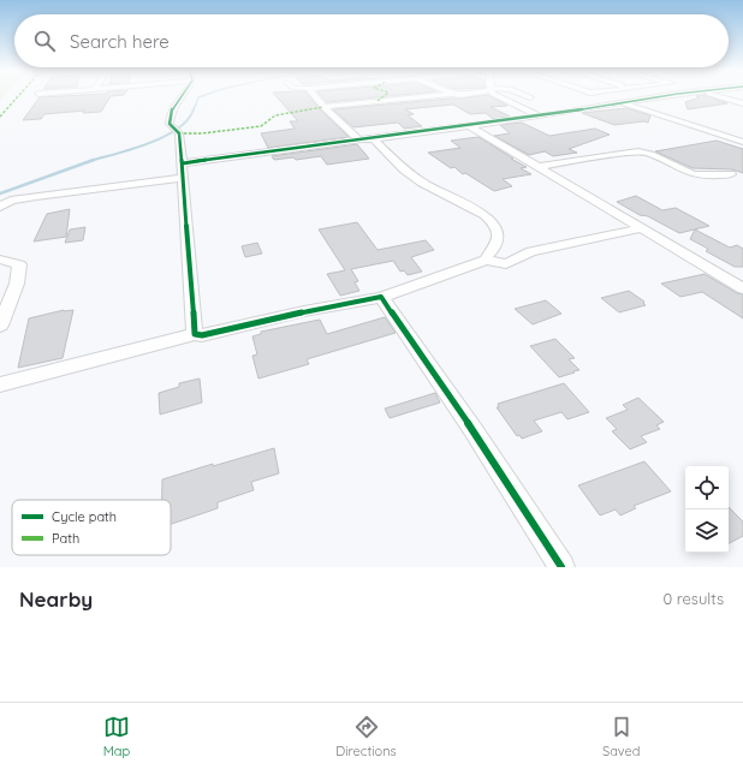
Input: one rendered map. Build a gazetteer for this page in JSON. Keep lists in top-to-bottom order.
{
  "legend": ["Cycle path", "Path"],
  "page": {
    "search": "Search here",
    "heading": ["Nearby", "0 results"],
    "nav": ["Map", "Directions", "Saved"]
  }
}
